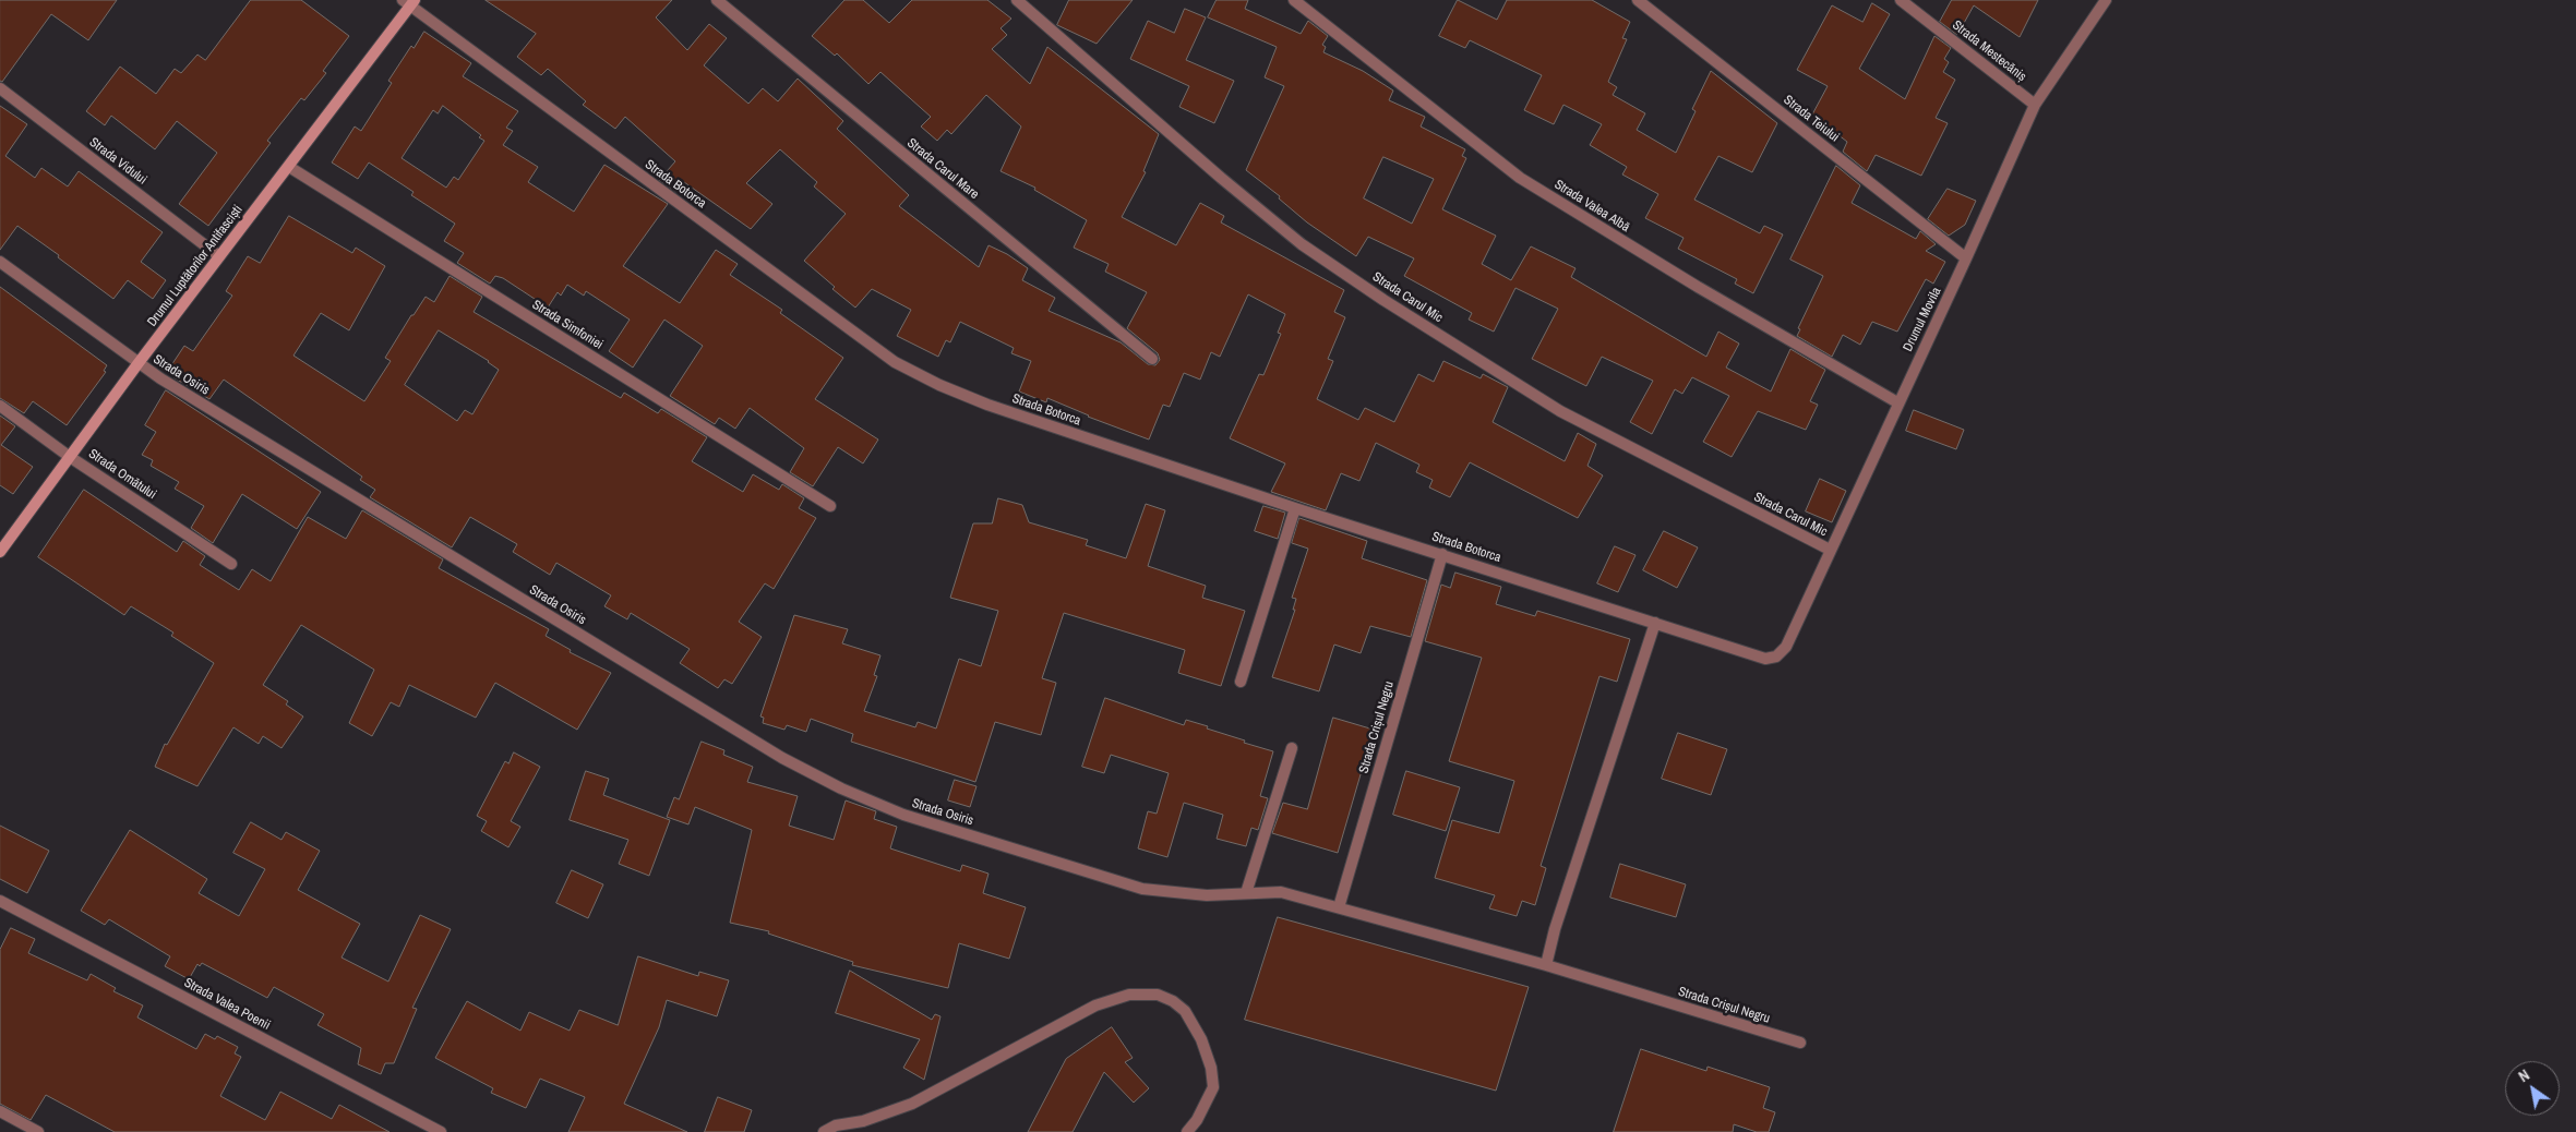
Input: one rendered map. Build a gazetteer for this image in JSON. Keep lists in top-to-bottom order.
{
  "streets": {
    "street": [
      "Strada Mestecăniș",
      "Strada Teiului",
      "Strada Vidului",
      "Strada Carul Mare",
      "Strada Botorca",
      "Strada Valea Albă",
      "Drumul Luptătorilor Antifasciști",
      "Strada Carul Mic",
      "Drumul Movila",
      "Strada Simfoniei",
      "Strada Osiris",
      "Strada Omătului",
      "Strada Crișul Negru",
      "Strada Valea Poenii"
    ]
  },
  "crossings": [
    ["Strada Mestecăniș", "Drumul Movila"],
    ["Strada Teiului", "Drumul Movila"],
    ["Strada Vidului", "Drumul Luptătorilor Antifasciști"],
    ["Strada Botorca", "Drumul Luptătorilor Antifasciști"],
    ["Strada Botorca", "Drumul Movila"],
    ["Strada Botorca", "Strada Crișul Negru"],
    ["Strada Valea Albă", "Drumul Movila"],
    ["Drumul Luptătorilor Antifasciști", "Strada Simfoniei"],
    ["Drumul Luptătorilor Antifasciști", "Strada Osiris"],
    ["Drumul Luptătorilor Antifasciști", "Strada Omătului"],
    ["Strada Carul Mic", "Drumul Movila"],
    ["Strada Osiris", "Strada Crișul Negru"]
  ],
  "north": "top left"
}
